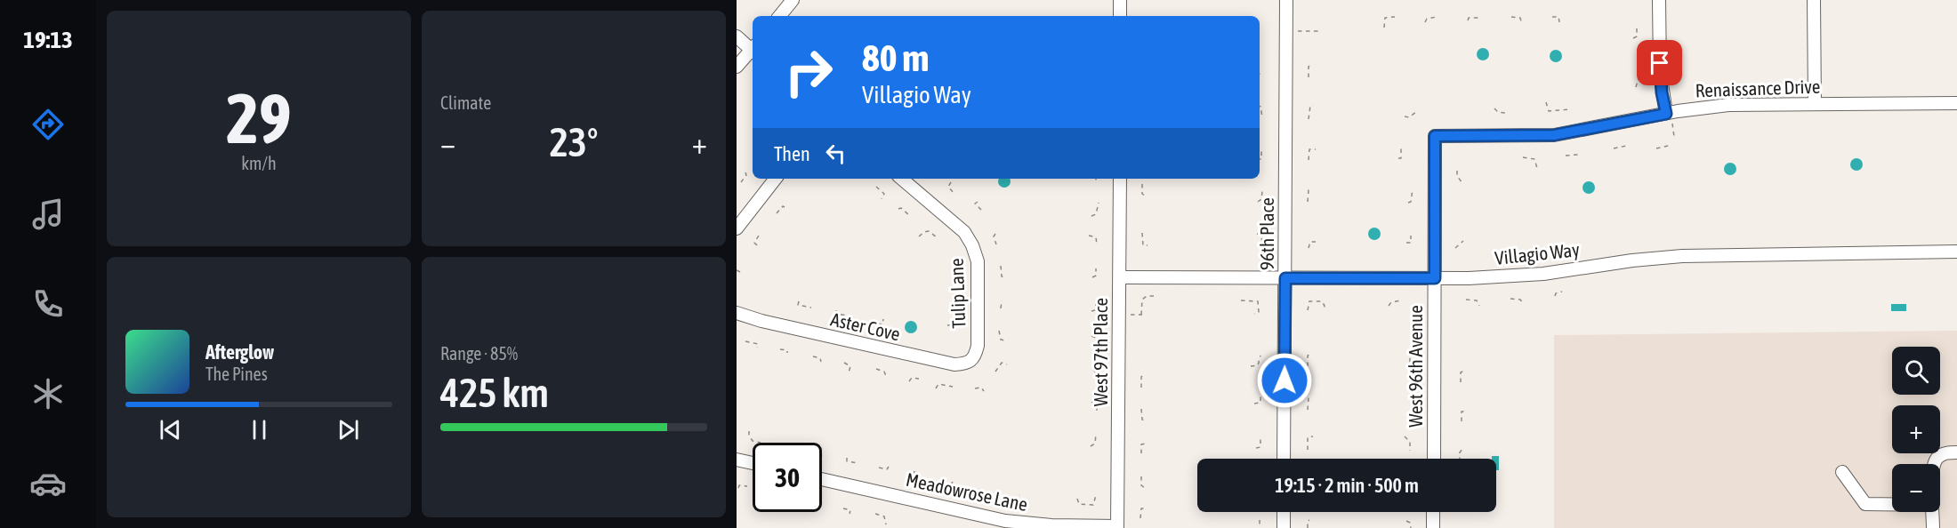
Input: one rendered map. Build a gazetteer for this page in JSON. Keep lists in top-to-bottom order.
{
  "streets": {
    "street": [
      "Renaissance Drive",
      "96th Place",
      "Villagio Way",
      "Tulip Lane",
      "Aster Cove",
      "West 97th Place",
      "West 96th Avenue",
      "Meadowrose Lane"
    ]
  },
  "crossings": [
    ["Renaissance Drive", "West 96th Avenue"],
    ["96th Place", "Villagio Way"],
    ["Villagio Way", "West 97th Place"],
    ["Villagio Way", "West 96th Avenue"],
    ["Tulip Lane", "Aster Cove"],
    ["West 97th Place", "Meadowrose Lane"]
  ],
  "page": {
    "tabs": "19:13",
    "tile": [
      ["29", "km/h"],
      "Climate",
      ["Range · 85%", "425 km"]
    ],
    "turn": ["80 m", "Villagio Way"],
    "heat": ["−", "23°", "+"],
    "then": "Then",
    "song": ["Afterglow", "The Pines"],
    "map_buttons": ["+", "−"],
    "limit": "30",
    "trip": "19:15 · 2 min · 500 m"
  }
}
